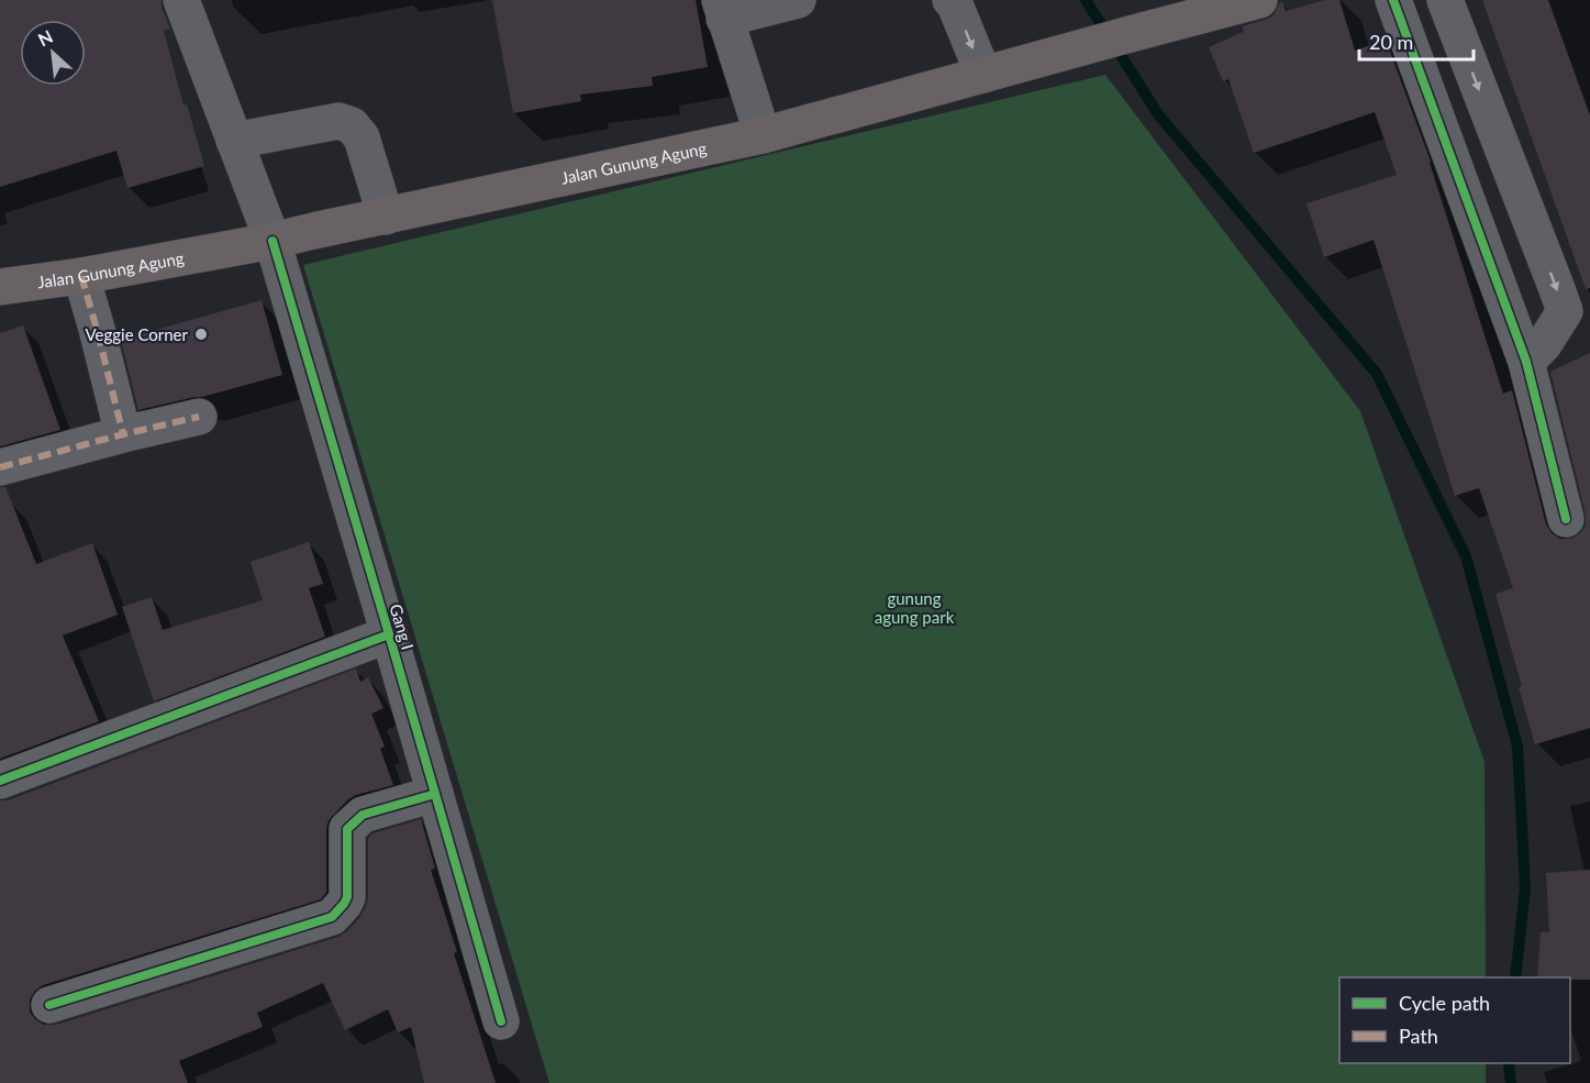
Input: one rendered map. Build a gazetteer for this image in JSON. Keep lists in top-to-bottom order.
{
  "streets": {
    "main road": ["Jalan Gunung Agung"],
    "street": ["Gang I"]
  },
  "crossings": [
    ["Jalan Gunung Agung", "Gang I"]
  ],
  "parks": ["gunung agung park"],
  "places": ["Veggie Corner"],
  "legend": ["Cycle path", "Path"],
  "scale_bar": "20 m",
  "north": "top left"
}
